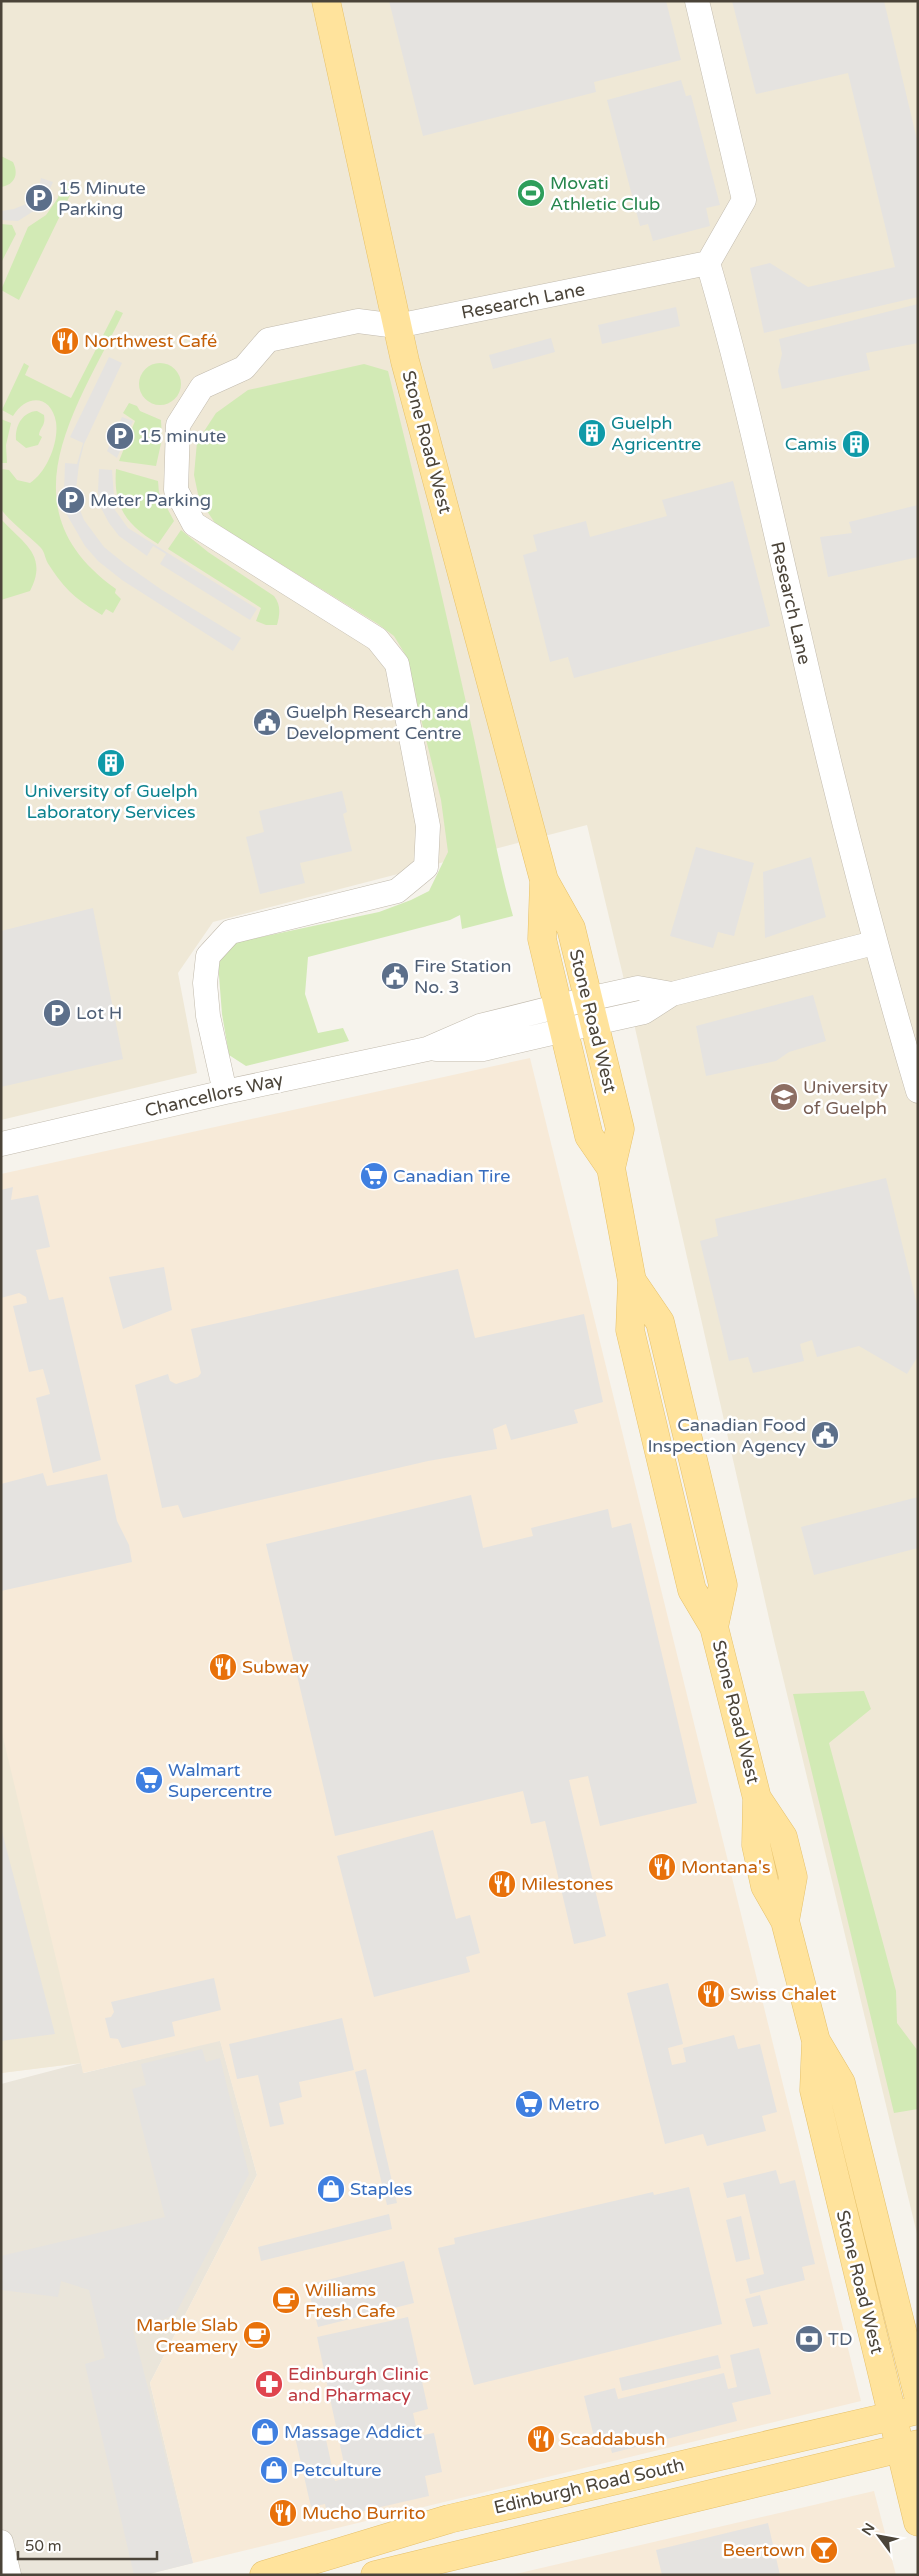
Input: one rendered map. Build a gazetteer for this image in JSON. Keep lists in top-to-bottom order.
{
  "streets": {
    "main road": ["Stone Road West", "Edinburgh Road South"],
    "street": ["Research Lane", "Chancellors Way"]
  },
  "crossings": [
    ["Research Lane", "Stone Road West"],
    ["Research Lane", "Chancellors Way"],
    ["Stone Road West", "Chancellors Way"],
    ["Stone Road West", "Edinburgh Road South"]
  ],
  "places": {
    "sports": ["Movati Athletic Club"],
    "parking": [
      "15 Minute Parking",
      "15 minute",
      "Meter Parking",
      "Lot H"
    ],
    "restaurant": [
      "Northwest Café",
      "Subway",
      "Montana's",
      "Milestones",
      "Swiss Chalet",
      "Scaddabush",
      "Mucho Burrito"
    ],
    "building": ["Guelph Agricentre", "Camis", "University of Guelph Laboratory Services"],
    "public building": ["Guelph Research and Development Centre", "Fire Station No. 3", "Canadian Food Inspection Agency"],
    "school or university": ["University of Guelph"],
    "supermarket": ["Canadian Tire", "Walmart Supercentre", "Metro"],
    "shop": ["Staples", "Massage Addict", "Petculture"],
    "cafe": ["Williams Fresh Cafe", "Marble Slab Creamery"],
    "bank": ["TD"],
    "pharmacy": ["Edinburgh Clinic and Pharmacy"],
    "bar": ["Beertown"]
  },
  "scale_bar": "50 m",
  "north": "top left"
}
